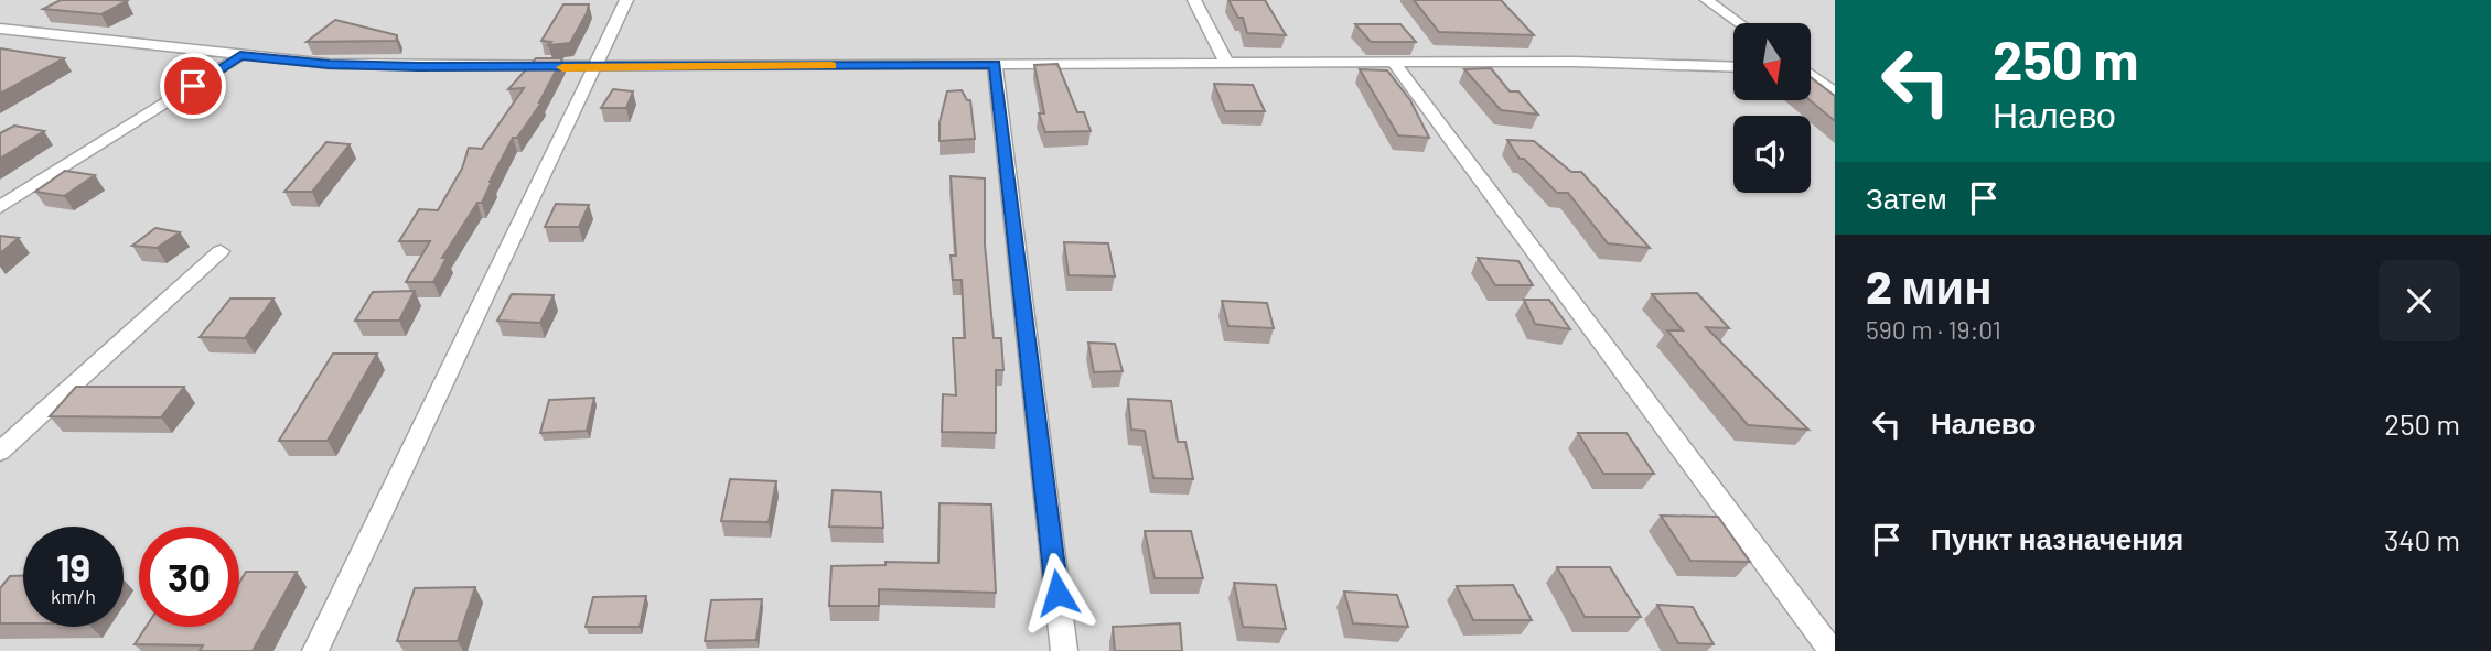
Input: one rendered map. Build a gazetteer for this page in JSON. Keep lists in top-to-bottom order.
{
  "north": "bottom",
  "page": {
    "turn": ["250 m", "Налево"],
    "then": "Затем",
    "heading": ["2 мин", "590 m · 19:01"],
    "list": [
      {
        "name": "Налево",
        "value": "250 m"
      },
      {
        "name": "Пункт назначения",
        "value": "340 m"
      }
    ],
    "speed": "19 km/h",
    "limit": "30"
  }
}
